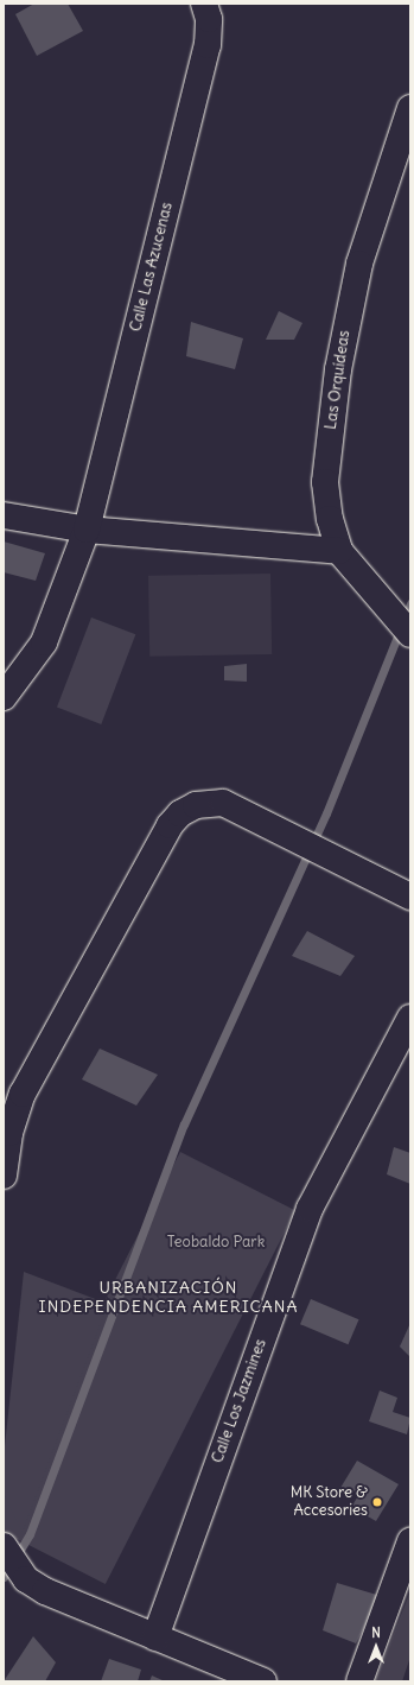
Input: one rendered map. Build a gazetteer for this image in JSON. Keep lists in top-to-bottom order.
{
  "streets": {
    "street": ["Calle Las Azucenas", "Las Orquídeas", "Calle Los Jazmines"]
  },
  "districts": ["URBANIZACIÓN INDEPENDENCIA AMERICANA"],
  "parks": ["Teobaldo Park"],
  "places": ["MK Store & Accesories"],
  "north": "top"
}
